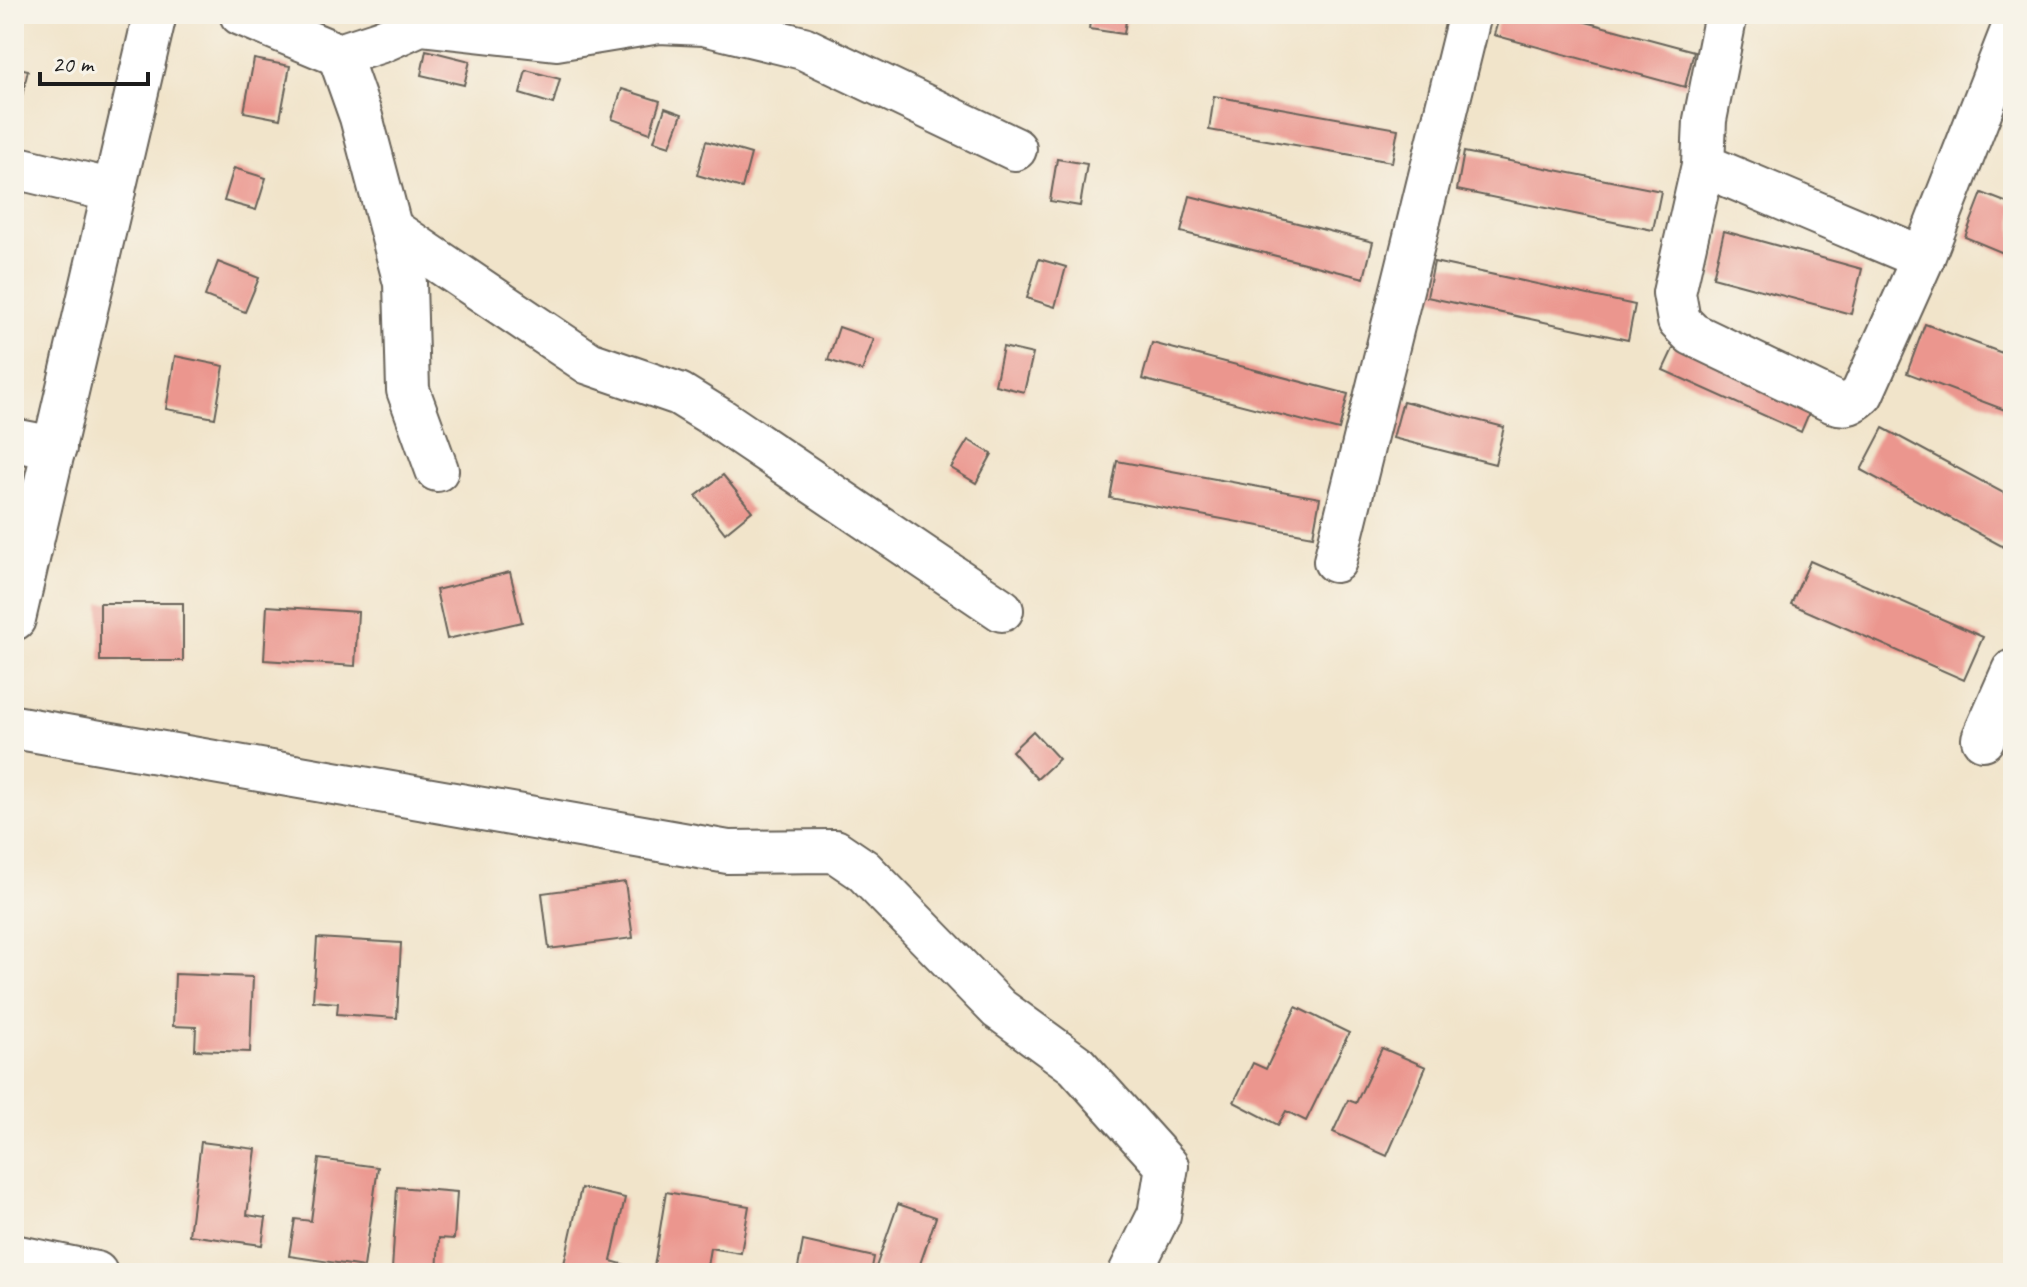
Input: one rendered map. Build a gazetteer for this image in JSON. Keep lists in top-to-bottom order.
{
  "scale_bar": "20 m"
}
